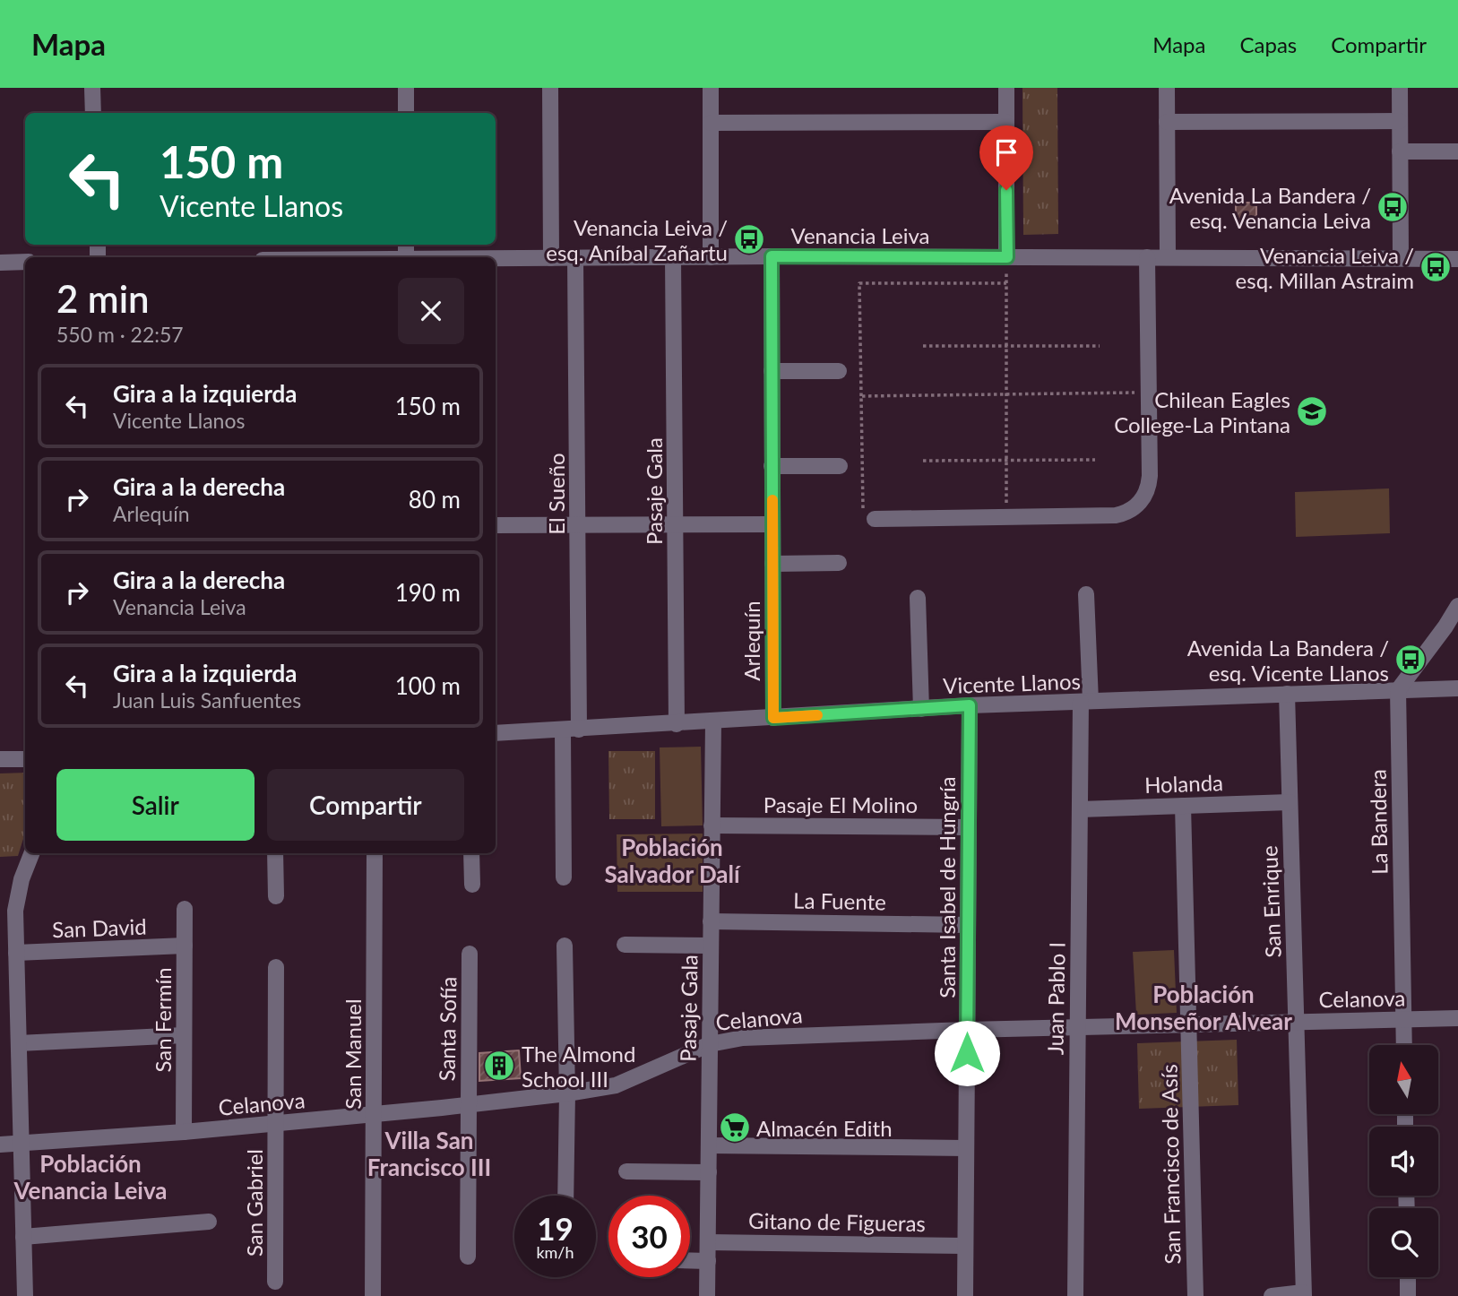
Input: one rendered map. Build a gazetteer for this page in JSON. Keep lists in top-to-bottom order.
{
  "streets": {
    "street": [
      "Venancia Leiva",
      "Pasaje Gala",
      "El Sueño",
      "Arlequín",
      "Vicente Llanos",
      "Holanda",
      "Pasaje El Molino",
      "La Bandera",
      "Santa Isabel de Hungría",
      "La Fuente",
      "San Enrique",
      "San David",
      "Juan Pablo I",
      "Celanova",
      "San Fermín",
      "Santa Sofía",
      "San Manuel",
      "San Francisco de Asís",
      "San Gabriel",
      "Gitano de Figueras"
    ]
  },
  "crossings": [
    ["Venancia Leiva", "Pasaje Gala"],
    ["Venancia Leiva", "El Sueño"],
    ["Venancia Leiva", "Arlequín"],
    ["Pasaje Gala", "Vicente Llanos"],
    ["Pasaje Gala", "Pasaje El Molino"],
    ["Pasaje Gala", "La Fuente"],
    ["Pasaje Gala", "Celanova"],
    ["Pasaje Gala", "Gitano de Figueras"],
    ["El Sueño", "Vicente Llanos"],
    ["Arlequín", "Vicente Llanos"],
    ["Vicente Llanos", "La Bandera"],
    ["Vicente Llanos", "Santa Isabel de Hungría"],
    ["Vicente Llanos", "San Enrique"],
    ["Vicente Llanos", "Juan Pablo I"],
    ["Holanda", "San Enrique"],
    ["Holanda", "Juan Pablo I"],
    ["Holanda", "San Francisco de Asís"],
    ["Pasaje El Molino", "Santa Isabel de Hungría"],
    ["La Bandera", "Celanova"],
    ["Santa Isabel de Hungría", "La Fuente"],
    ["Santa Isabel de Hungría", "Celanova"],
    ["Santa Isabel de Hungría", "Gitano de Figueras"],
    ["San Enrique", "Celanova"],
    ["San David", "San Fermín"],
    ["Juan Pablo I", "Celanova"],
    ["Celanova", "San Fermín"],
    ["Celanova", "Santa Sofía"],
    ["Celanova", "San Manuel"],
    ["Celanova", "San Francisco de Asís"],
    ["Celanova", "San Gabriel"]
  ],
  "districts": [
    "Población Salvador Dalí",
    "Población Monseñor Alvear",
    "Villa San Francisco III",
    "Población Venancia Leiva"
  ],
  "places": {
    "bus stop": [
      "Avenida La Bandera / esq. Venancia Leiva",
      "Venancia Leiva / esq. Aníbal Zañartu",
      "Venancia Leiva / esq. Millan Astraim",
      "Avenida La Bandera / esq. Vicente Llanos"
    ],
    "school or university": ["Chilean Eagles College-La Pintana"],
    "building": ["The Almond School III"],
    "supermarket": ["Almacén Edith"]
  },
  "north": "top",
  "page": {
    "header": "Mapa",
    "nav": ["Mapa", "Capas", "Compartir"],
    "turn": ["150 m", "Vicente Llanos"],
    "heading": ["2 min", "550 m · 22:57"],
    "list": [
      {
        "name": "Gira a la izquierda",
        "note": "Vicente Llanos",
        "value": "150 m"
      },
      {
        "name": "Gira a la derecha",
        "note": "Arlequín",
        "value": "80 m"
      },
      {
        "name": "Gira a la derecha",
        "note": "Venancia Leiva",
        "value": "190 m"
      },
      {
        "name": "Gira a la izquierda",
        "note": "Juan Luis Sanfuentes",
        "value": "100 m"
      }
    ],
    "buttons": ["Salir", "Compartir"],
    "speed": "19 km/h",
    "limit": "30"
  }
}
